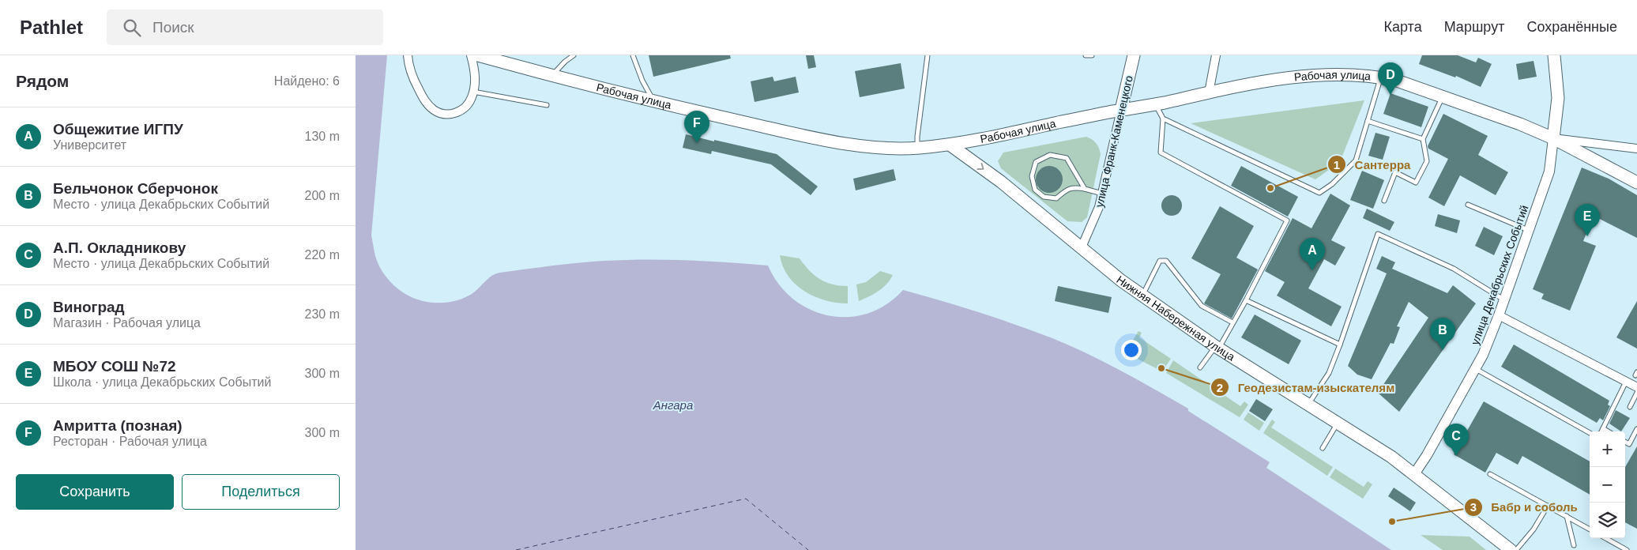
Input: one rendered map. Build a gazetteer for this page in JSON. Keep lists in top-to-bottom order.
{
  "streets": {
    "main road": ["Рабочая улица", "улица Франк-Каменецкого", "Нижняя Набережная улица"],
    "street": ["улица Декабрьских Событий"]
  },
  "crossings": [
    ["Рабочая улица", "улица Франк-Каменецкого"],
    ["Рабочая улица", "улица Декабрьских Событий"],
    ["Рабочая улица", "Нижняя Набережная улица"],
    ["улица Франк-Каменецкого", "Нижняя Набережная улица"],
    ["улица Декабрьских Событий", "Нижняя Набережная улица"]
  ],
  "water": ["Ангара"],
  "places": ["Сантерра", "Геодезистам-изыскателям", "Бабр и соболь"],
  "page": {
    "header": "Pathlet",
    "search": "Поиск",
    "nav": ["Карта", "Маршрут", "Сохранённые"],
    "heading": ["Рядом", "Найдено: 6"],
    "pins": [
      "D",
      "F",
      "E",
      "A",
      "B",
      "C"
    ],
    "list": [
      {
        "mark": "A",
        "name": "Общежитие ИГПУ",
        "note": "Университет",
        "value": "130 m"
      },
      {
        "mark": "B",
        "name": "Бельчонок Сберчонок",
        "note": "Место · улица Декабрьских Событий",
        "value": "200 m"
      },
      {
        "mark": "C",
        "name": "А.П. Окладникову",
        "note": "Место · улица Декабрьских Событий",
        "value": "220 m"
      },
      {
        "mark": "D",
        "name": "Виноград",
        "note": "Магазин · Рабочая улица",
        "value": "230 m"
      },
      {
        "mark": "E",
        "name": "МБОУ СОШ №72",
        "note": "Школа · улица Декабрьских Событий",
        "value": "300 m"
      },
      {
        "mark": "F",
        "name": "Амритта (позная)",
        "note": "Ресторан · Рабочая улица",
        "value": "300 m"
      }
    ],
    "map_buttons": ["+", "−"],
    "buttons": ["Сохранить", "Поделиться"]
  }
}
